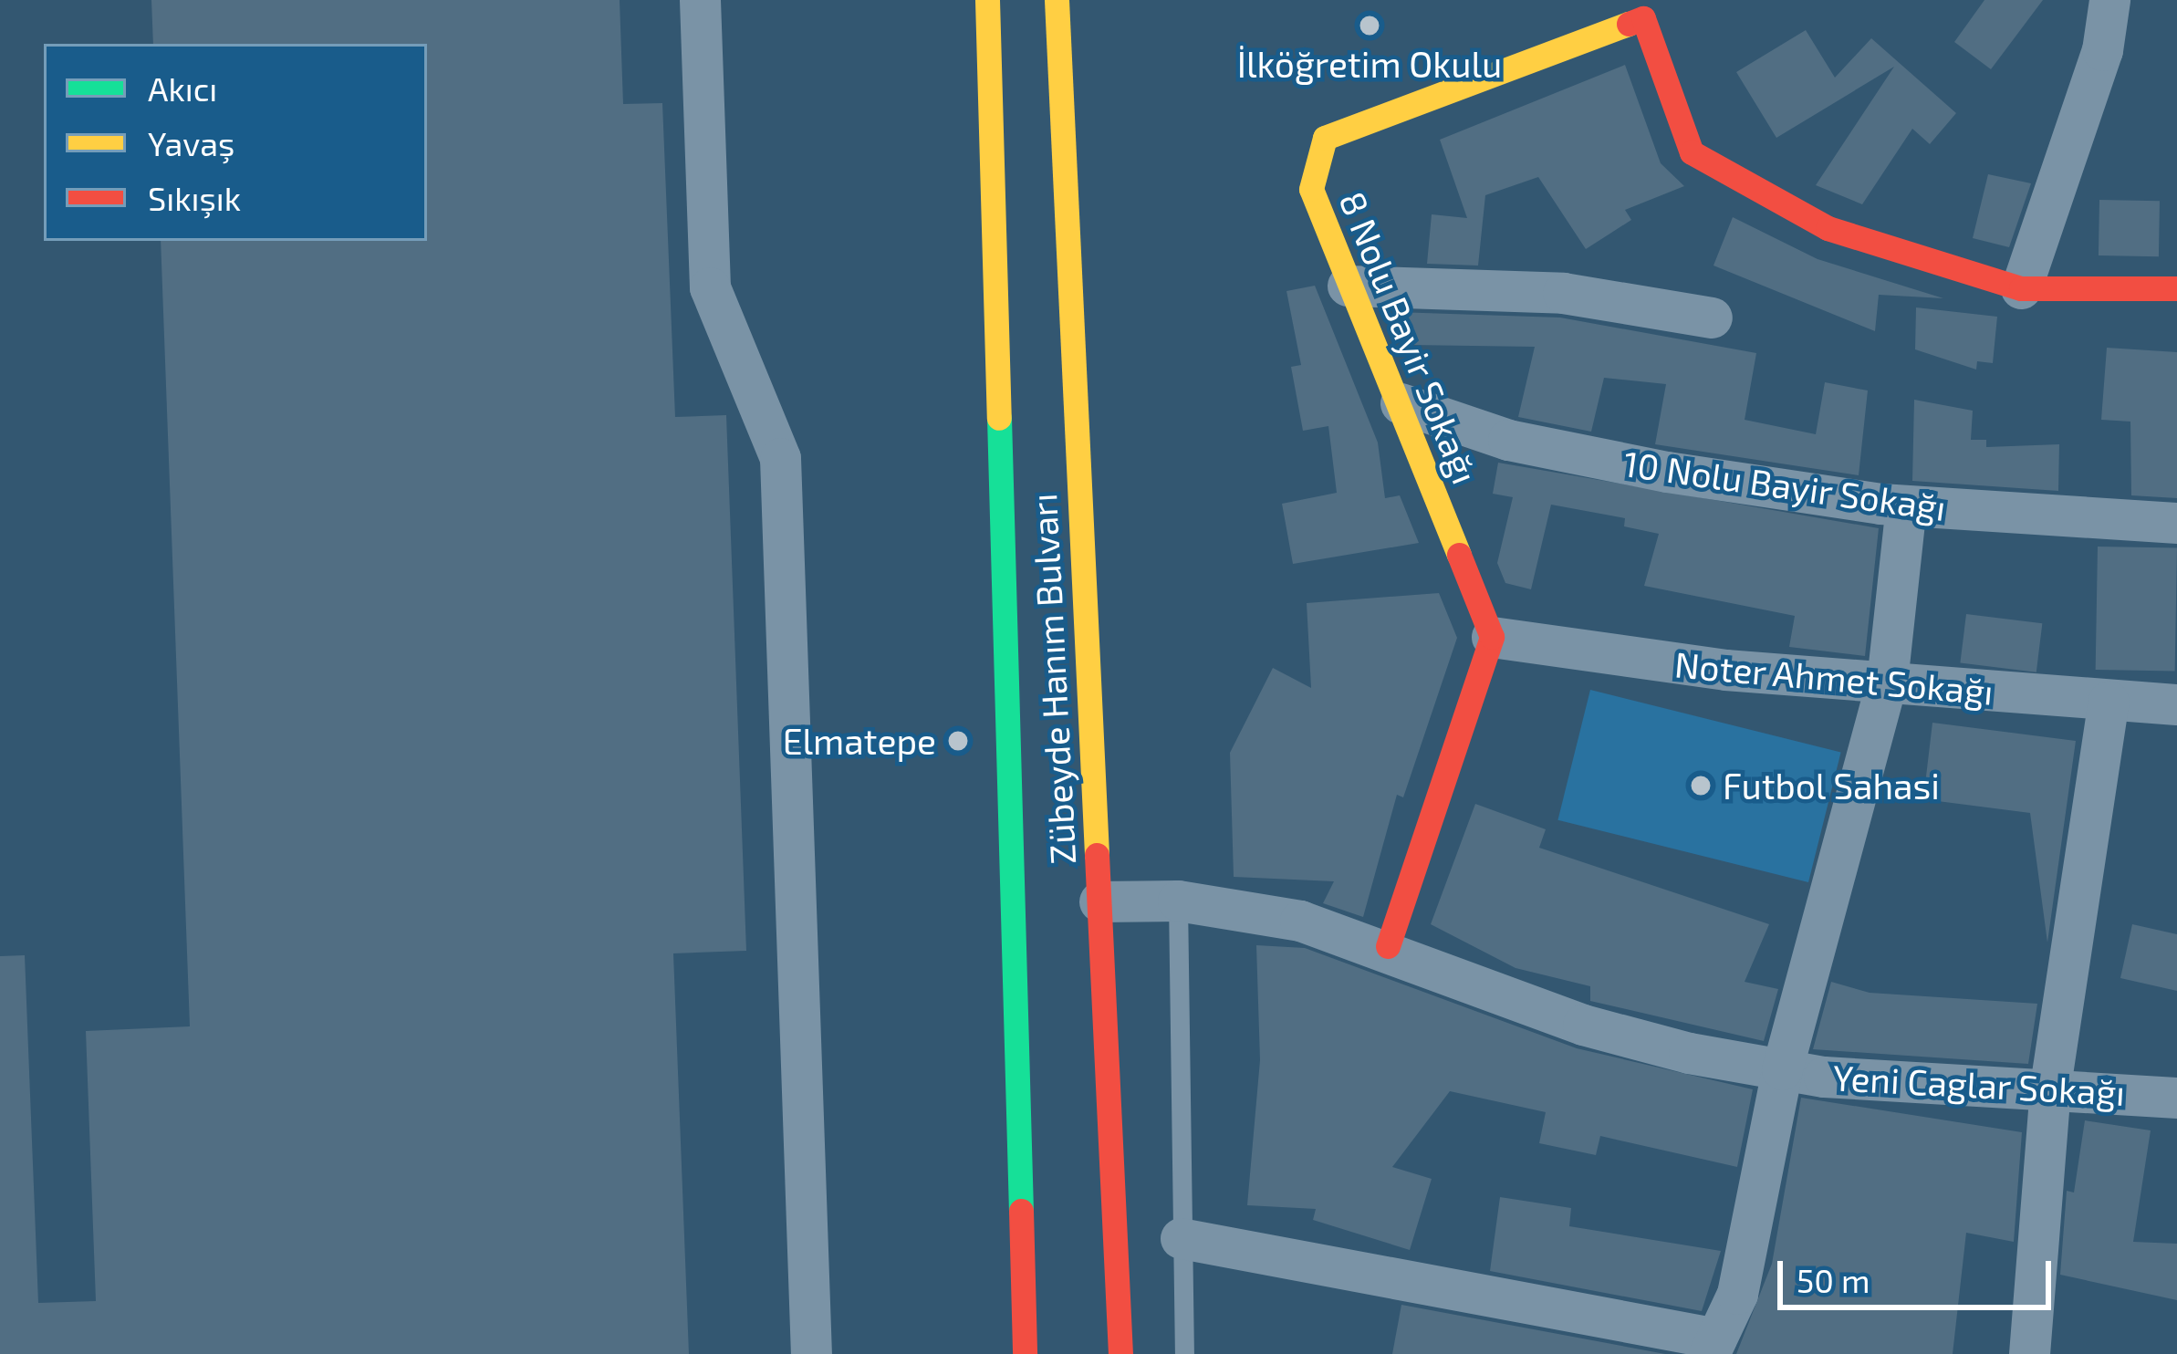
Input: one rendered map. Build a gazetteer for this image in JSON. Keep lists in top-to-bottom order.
{
  "streets": {
    "main road": ["8 Nolu Bayir Sokağı", "Zübeyde Hanım Bulvarı"],
    "street": ["10 Nolu Bayir Sokağı", "Noter Ahmet Sokağı", "Yeni Caglar Sokağı"]
  },
  "crossings": [
    ["8 Nolu Bayir Sokağı", "10 Nolu Bayir Sokağı"],
    ["8 Nolu Bayir Sokağı", "Noter Ahmet Sokağı"],
    ["10 Nolu Bayir Sokağı", "Yeni Caglar Sokağı"],
    ["Noter Ahmet Sokağı", "Yeni Caglar Sokağı"]
  ],
  "places": ["İlköğretim Okulu", "Elmatepe", "Futbol Sahasi"],
  "legend": ["Akıcı", "Yavaş", "Sıkışık"],
  "scale_bar": "50 m"
}
